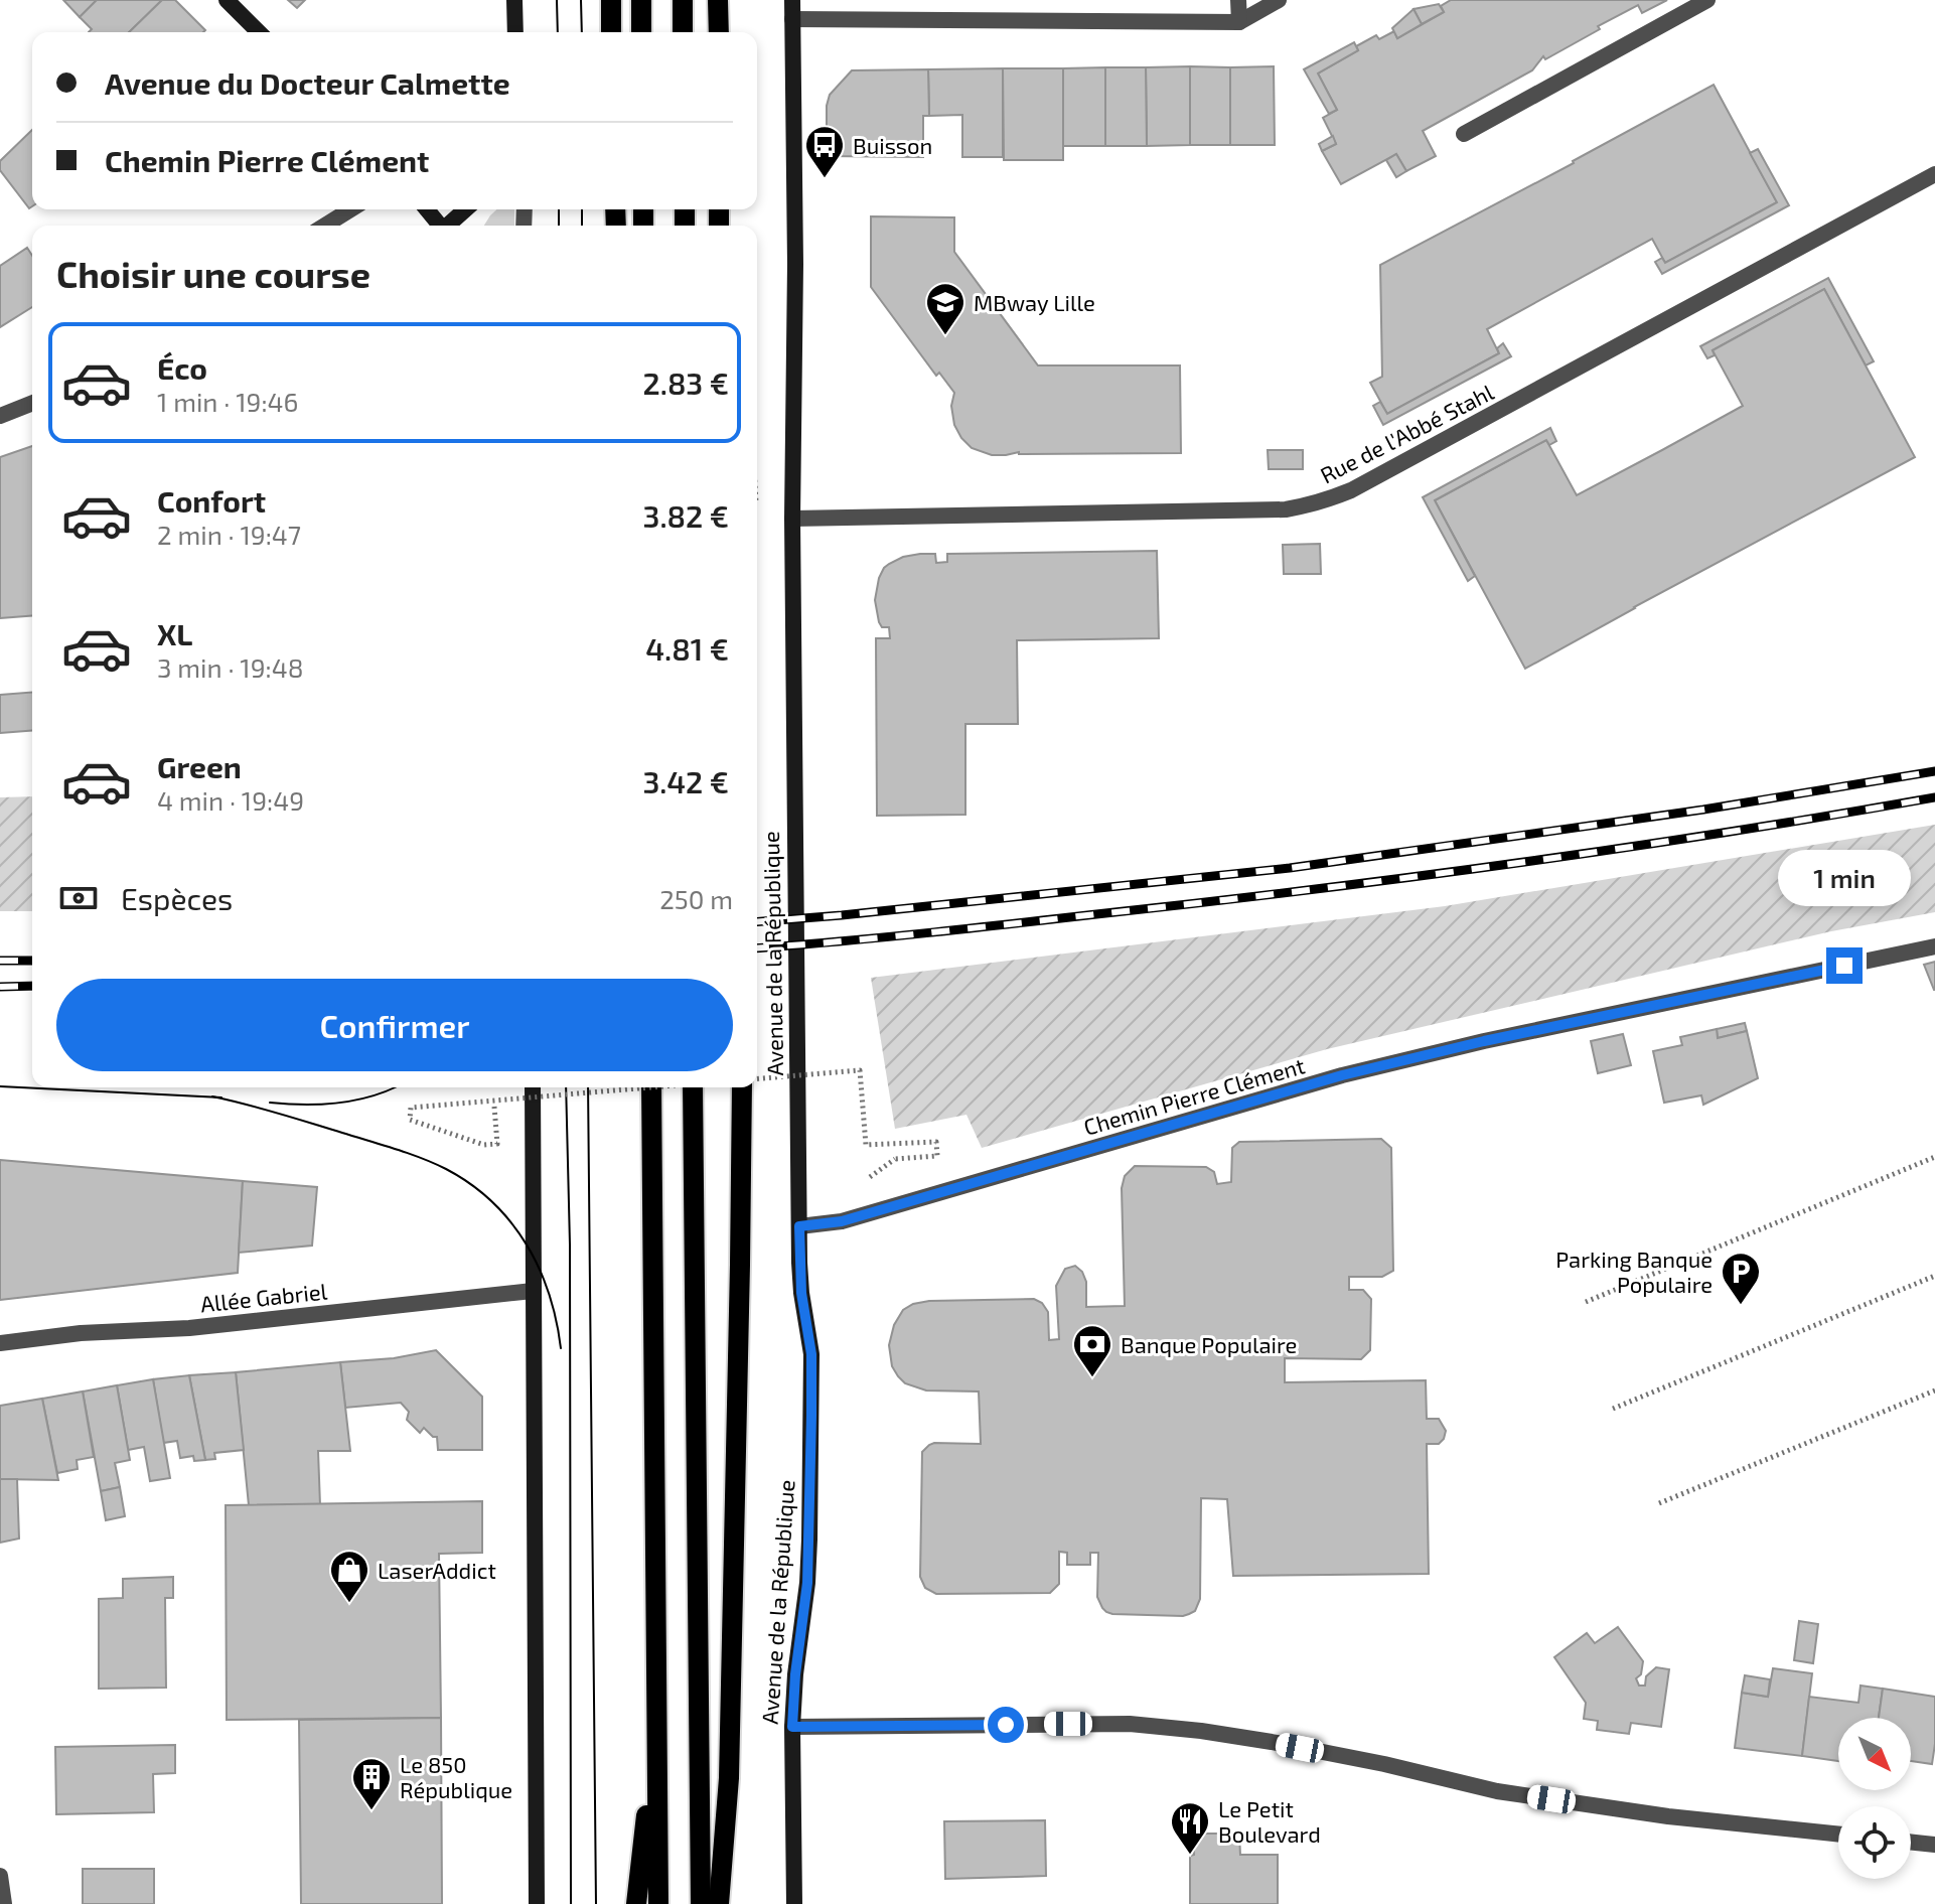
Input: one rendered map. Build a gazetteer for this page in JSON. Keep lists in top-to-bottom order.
{
  "streets": {
    "street": [
      "Rue de l'Abbé Stahl",
      "Avenue de la République",
      "Chemin Pierre Clément",
      "Allée Gabriel"
    ]
  },
  "crossings": [
    ["Rue de l'Abbé Stahl", "Avenue de la République"],
    ["Avenue de la République", "Chemin Pierre Clément"]
  ],
  "places": {
    "bus stop": ["Buisson"],
    "school or university": ["MBway Lille"],
    "parking": ["Parking Banque Populaire"],
    "bank": ["Banque Populaire"],
    "shop": ["LaserAddict"],
    "building": ["Le 850 République"],
    "restaurant": ["Le Petit Boulevard"]
  },
  "north": "bottom right",
  "page": {
    "banner": ["Avenue du Docteur Calmette", "Chemin Pierre Clément"],
    "heading": "Choisir une course",
    "list": [
      {
        "name": "Éco",
        "note": "1 min · 19:46",
        "value": "2.83 €"
      },
      {
        "name": "Confort",
        "note": "2 min · 19:47",
        "value": "3.82 €"
      },
      {
        "name": "XL",
        "note": "3 min · 19:48",
        "value": "4.81 €"
      },
      {
        "name": "Green",
        "note": "4 min · 19:49",
        "value": "3.42 €"
      }
    ],
    "bubble": "1 min",
    "pay": ["Espèces", "250 m"],
    "buttons": "Confirmer"
  }
}
